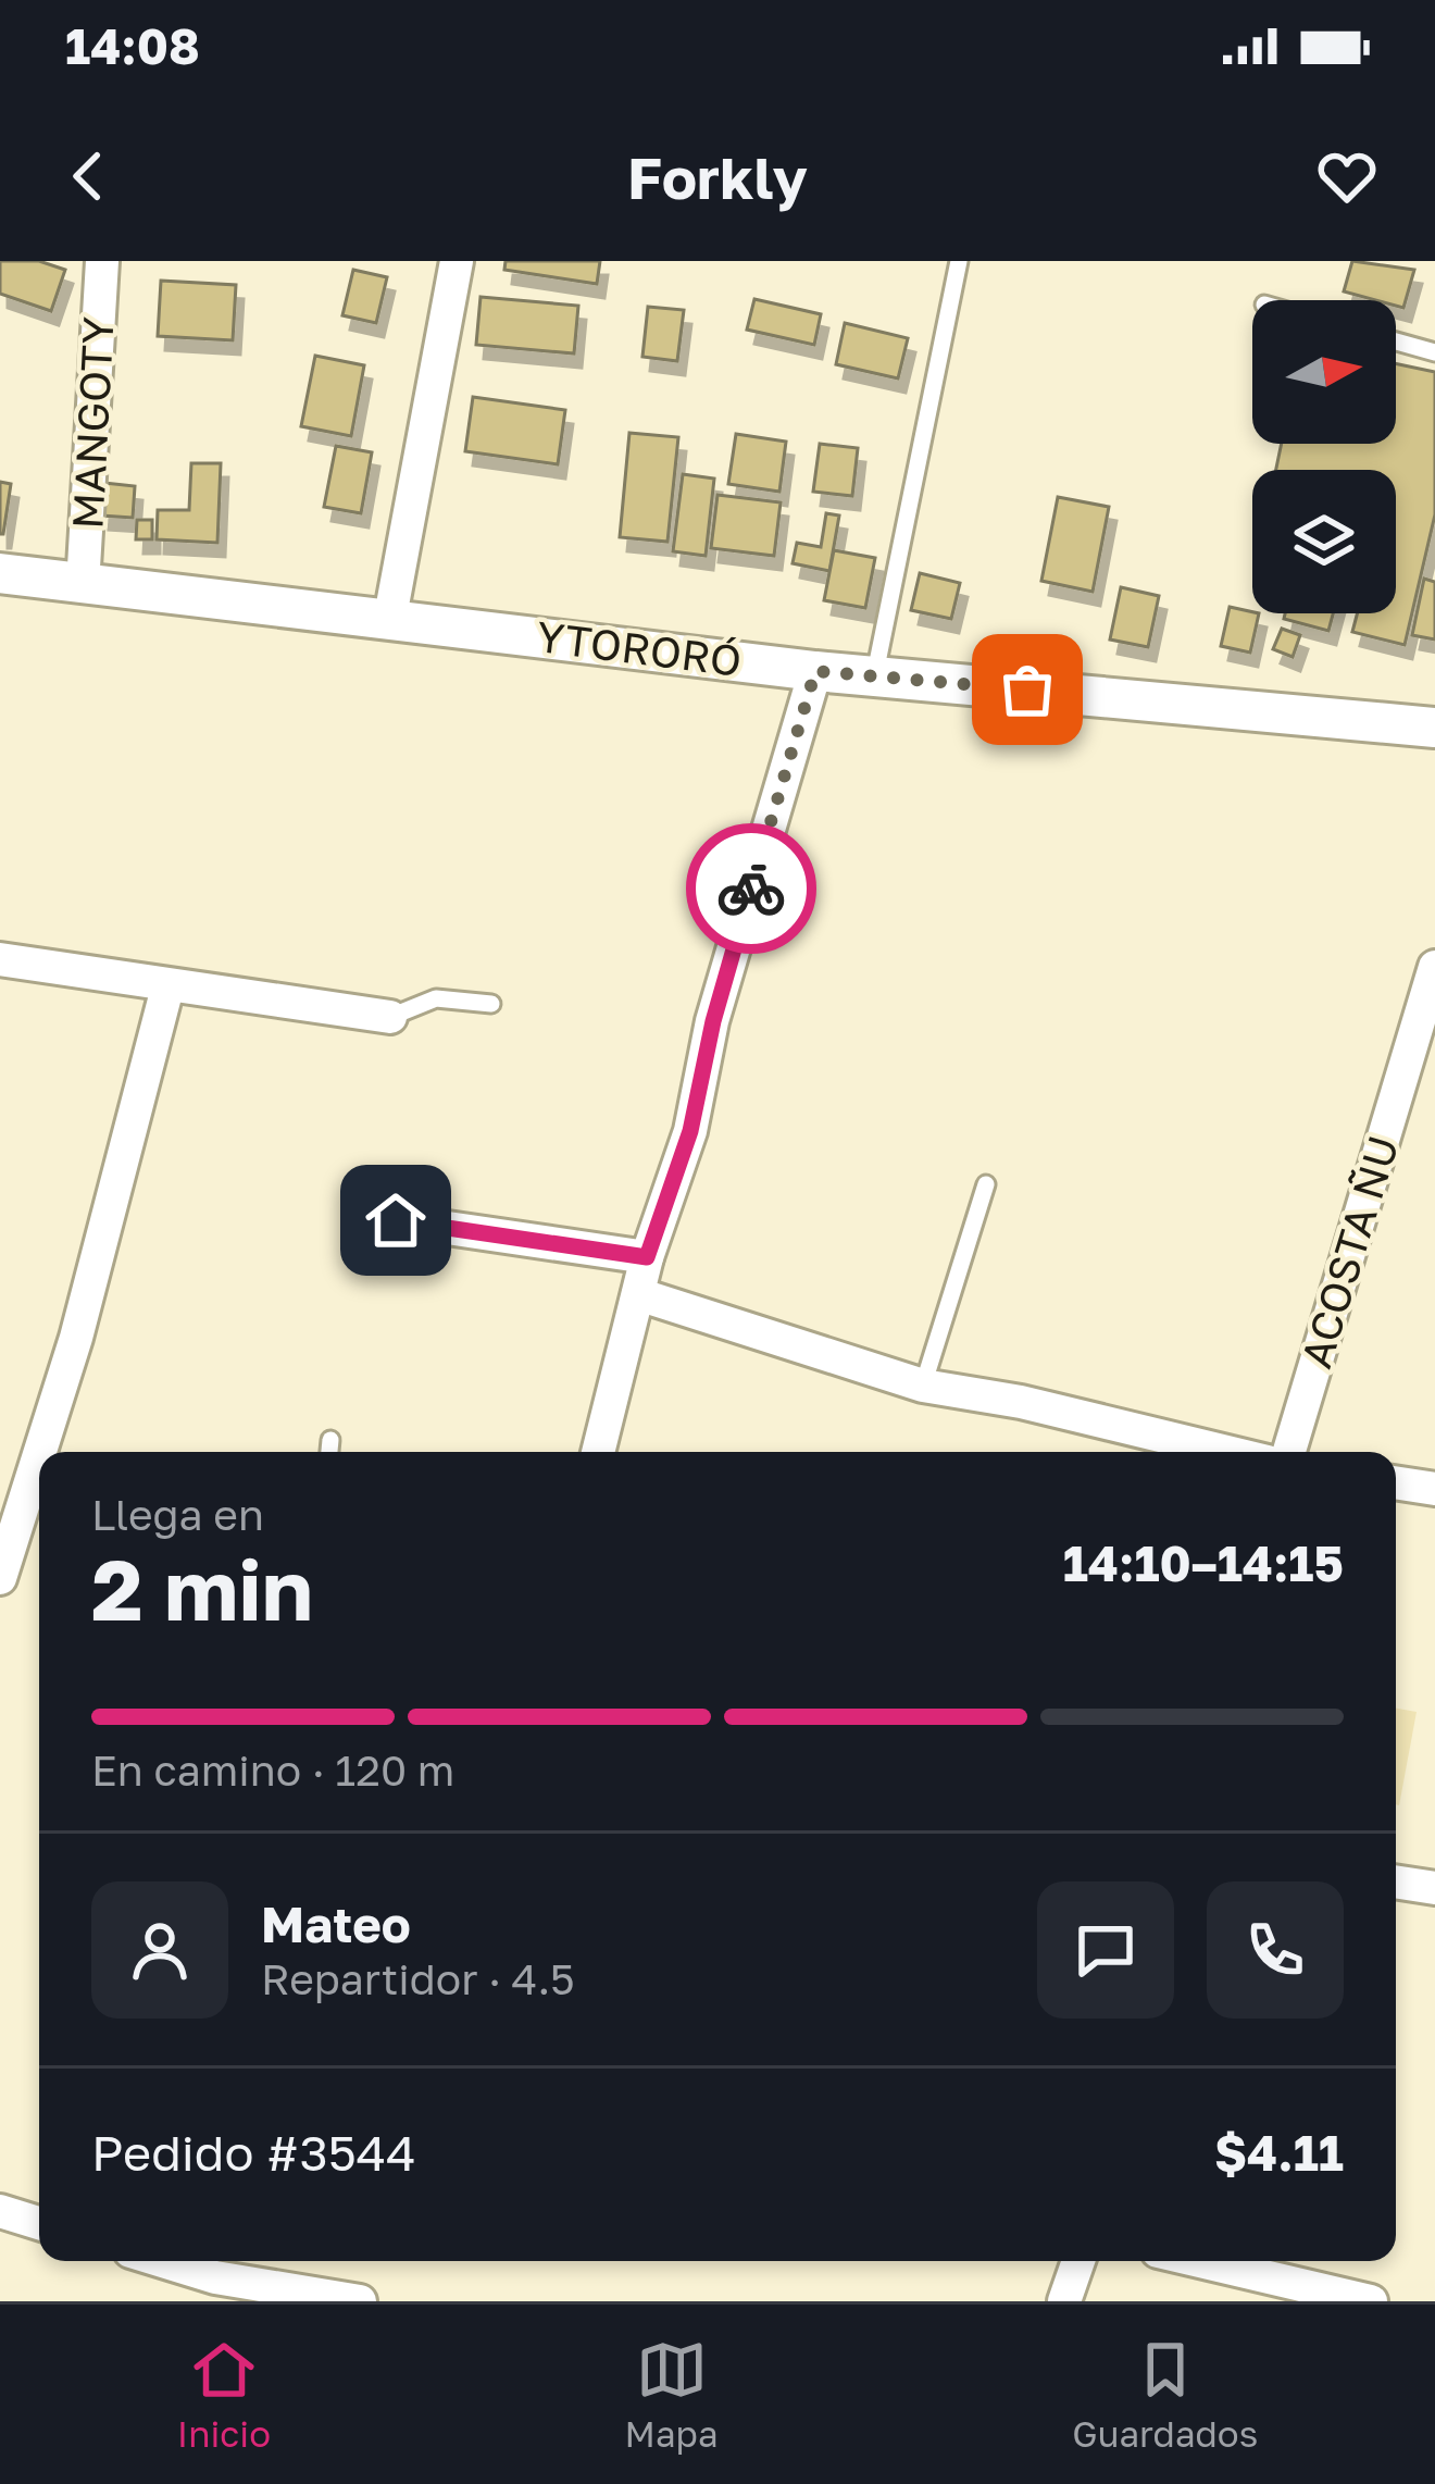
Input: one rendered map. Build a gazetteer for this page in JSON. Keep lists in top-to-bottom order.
{
  "streets": {
    "street": ["MANGOTY", "YTORORÓ", "ACOSTA ÑU"]
  },
  "crossings": [
    ["MANGOTY", "YTORORÓ"]
  ],
  "north": "right",
  "page": {
    "status": "14:08",
    "header": "Forkly",
    "heading": ["2 min", "Llega en", "14:10–14:15"],
    "panel": [
      "Mateo",
      "Repartidor · 4.5",
      "Pedido #3544",
      "$4.11"
    ],
    "bar": "En camino · 120 m",
    "tabs": ["Inicio", "Mapa", "Guardados"]
  }
}
